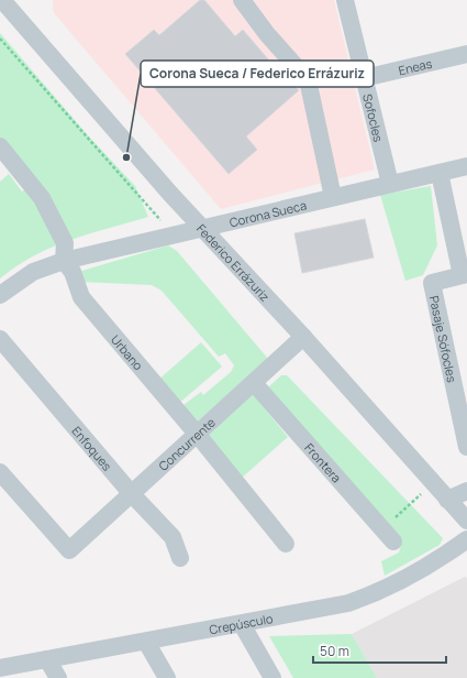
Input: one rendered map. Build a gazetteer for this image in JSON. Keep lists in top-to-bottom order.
{
  "streets": {
    "street": [
      "Eneas",
      "Sofocles",
      "Corona Sueca",
      "Federico Errázuriz",
      "Pasaje Sófocles",
      "Urbano",
      "Concurrente",
      "Enfoques",
      "Frontera",
      "Crepúsculo"
    ]
  },
  "crossings": [
    ["Eneas", "Sofocles"],
    ["Sofocles", "Corona Sueca"],
    ["Corona Sueca", "Federico Errázuriz"],
    ["Corona Sueca", "Urbano"],
    ["Federico Errázuriz", "Concurrente"],
    ["Urbano", "Concurrente"],
    ["Concurrente", "Enfoques"],
    ["Concurrente", "Frontera"]
  ],
  "places": ["Corona Sueca / Federico Errázuriz"],
  "scale_bar": "50 m"
}
